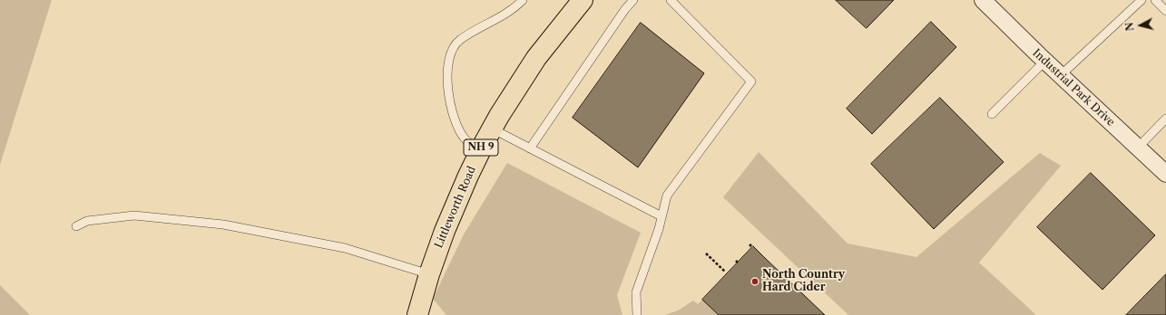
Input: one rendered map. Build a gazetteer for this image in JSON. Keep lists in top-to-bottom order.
{
  "streets": {
    "main road": ["NH 9", "Littleworth Road"],
    "street": ["Industrial Park Drive"]
  },
  "places": ["North Country Hard Cider"],
  "north": "left"
}
